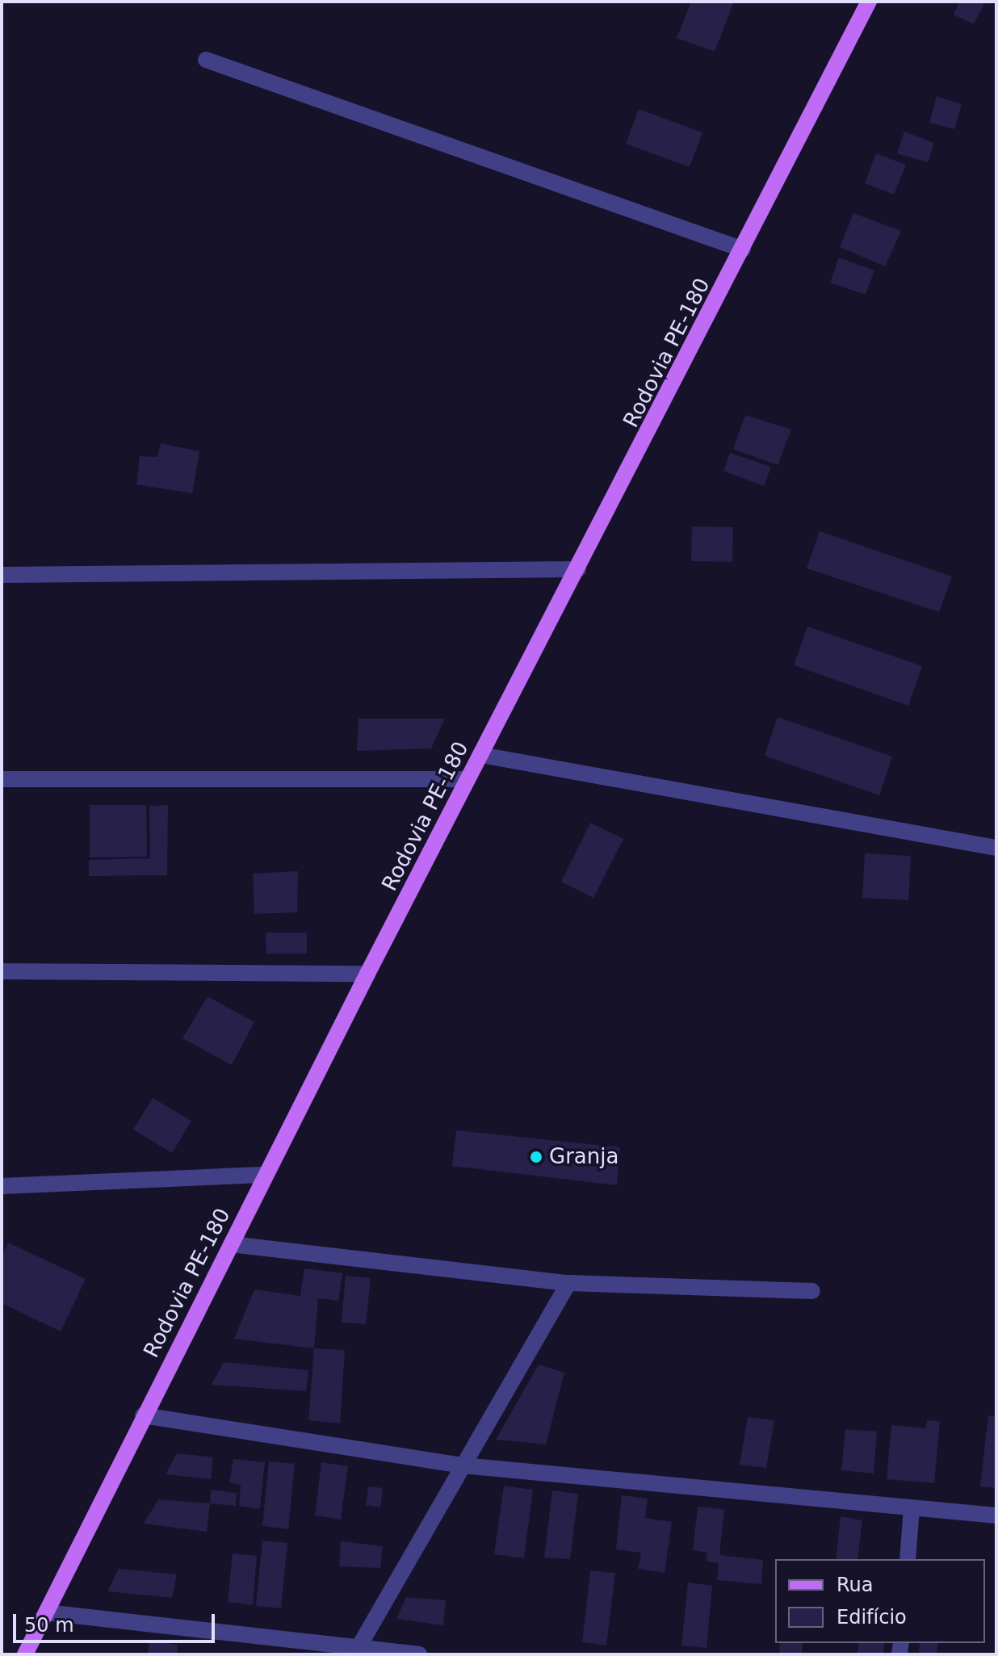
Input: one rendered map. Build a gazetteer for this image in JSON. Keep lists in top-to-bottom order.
{
  "streets": {
    "main road": ["Rodovia PE-180"]
  },
  "places": ["Granja"],
  "legend": ["Rua", "Edifício"],
  "scale_bar": "50 m"
}
